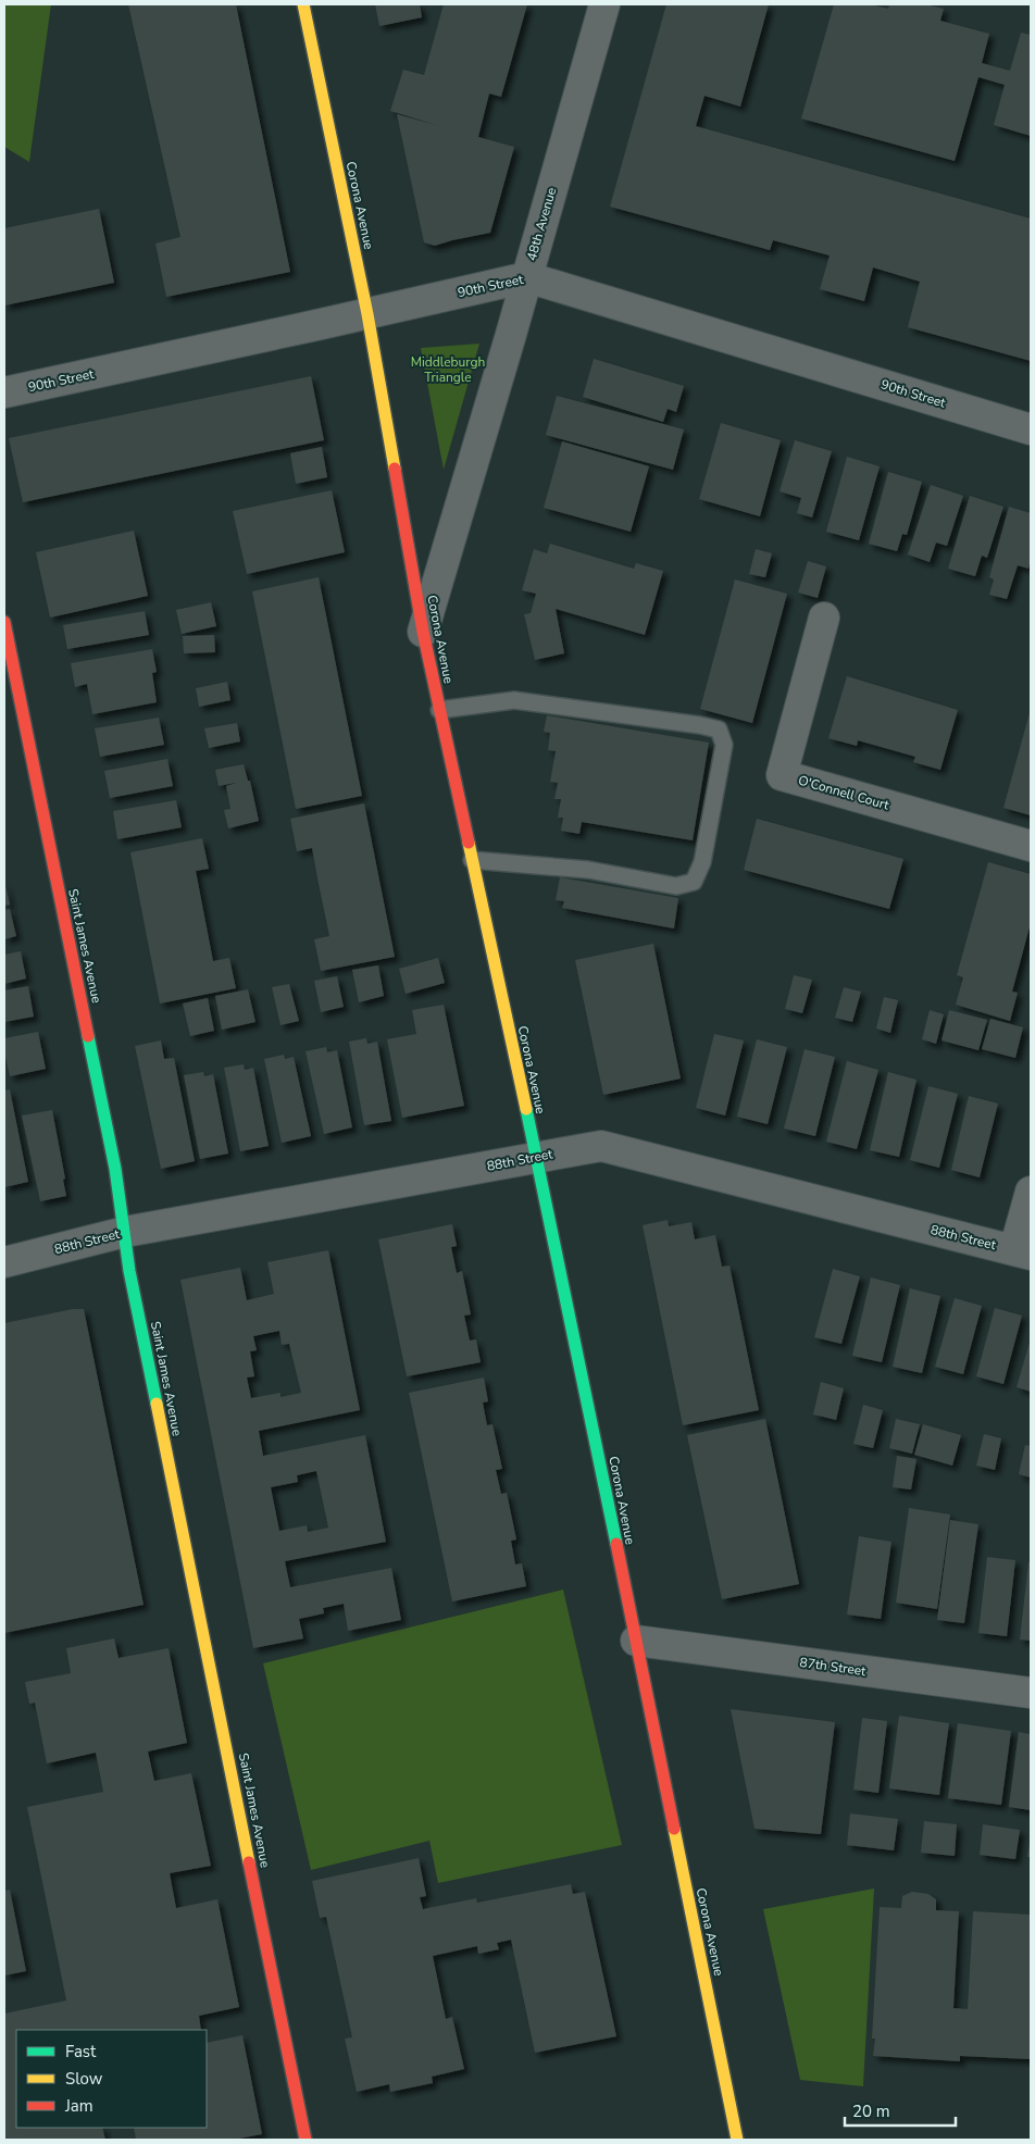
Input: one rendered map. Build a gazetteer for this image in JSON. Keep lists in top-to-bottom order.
{
  "streets": {
    "street": [
      "Corona Avenue",
      "48th Avenue",
      "90th Street",
      "O'Connell Court",
      "Saint James Avenue",
      "88th Street",
      "87th Street"
    ]
  },
  "crossings": [
    ["Corona Avenue", "48th Avenue"],
    ["Corona Avenue", "90th Street"],
    ["Corona Avenue", "88th Street"],
    ["Corona Avenue", "87th Street"],
    ["48th Avenue", "90th Street"],
    ["Saint James Avenue", "88th Street"]
  ],
  "parks": ["Middleburgh Triangle"],
  "legend": ["Fast", "Slow", "Jam"],
  "scale_bar": "20 m"
}
